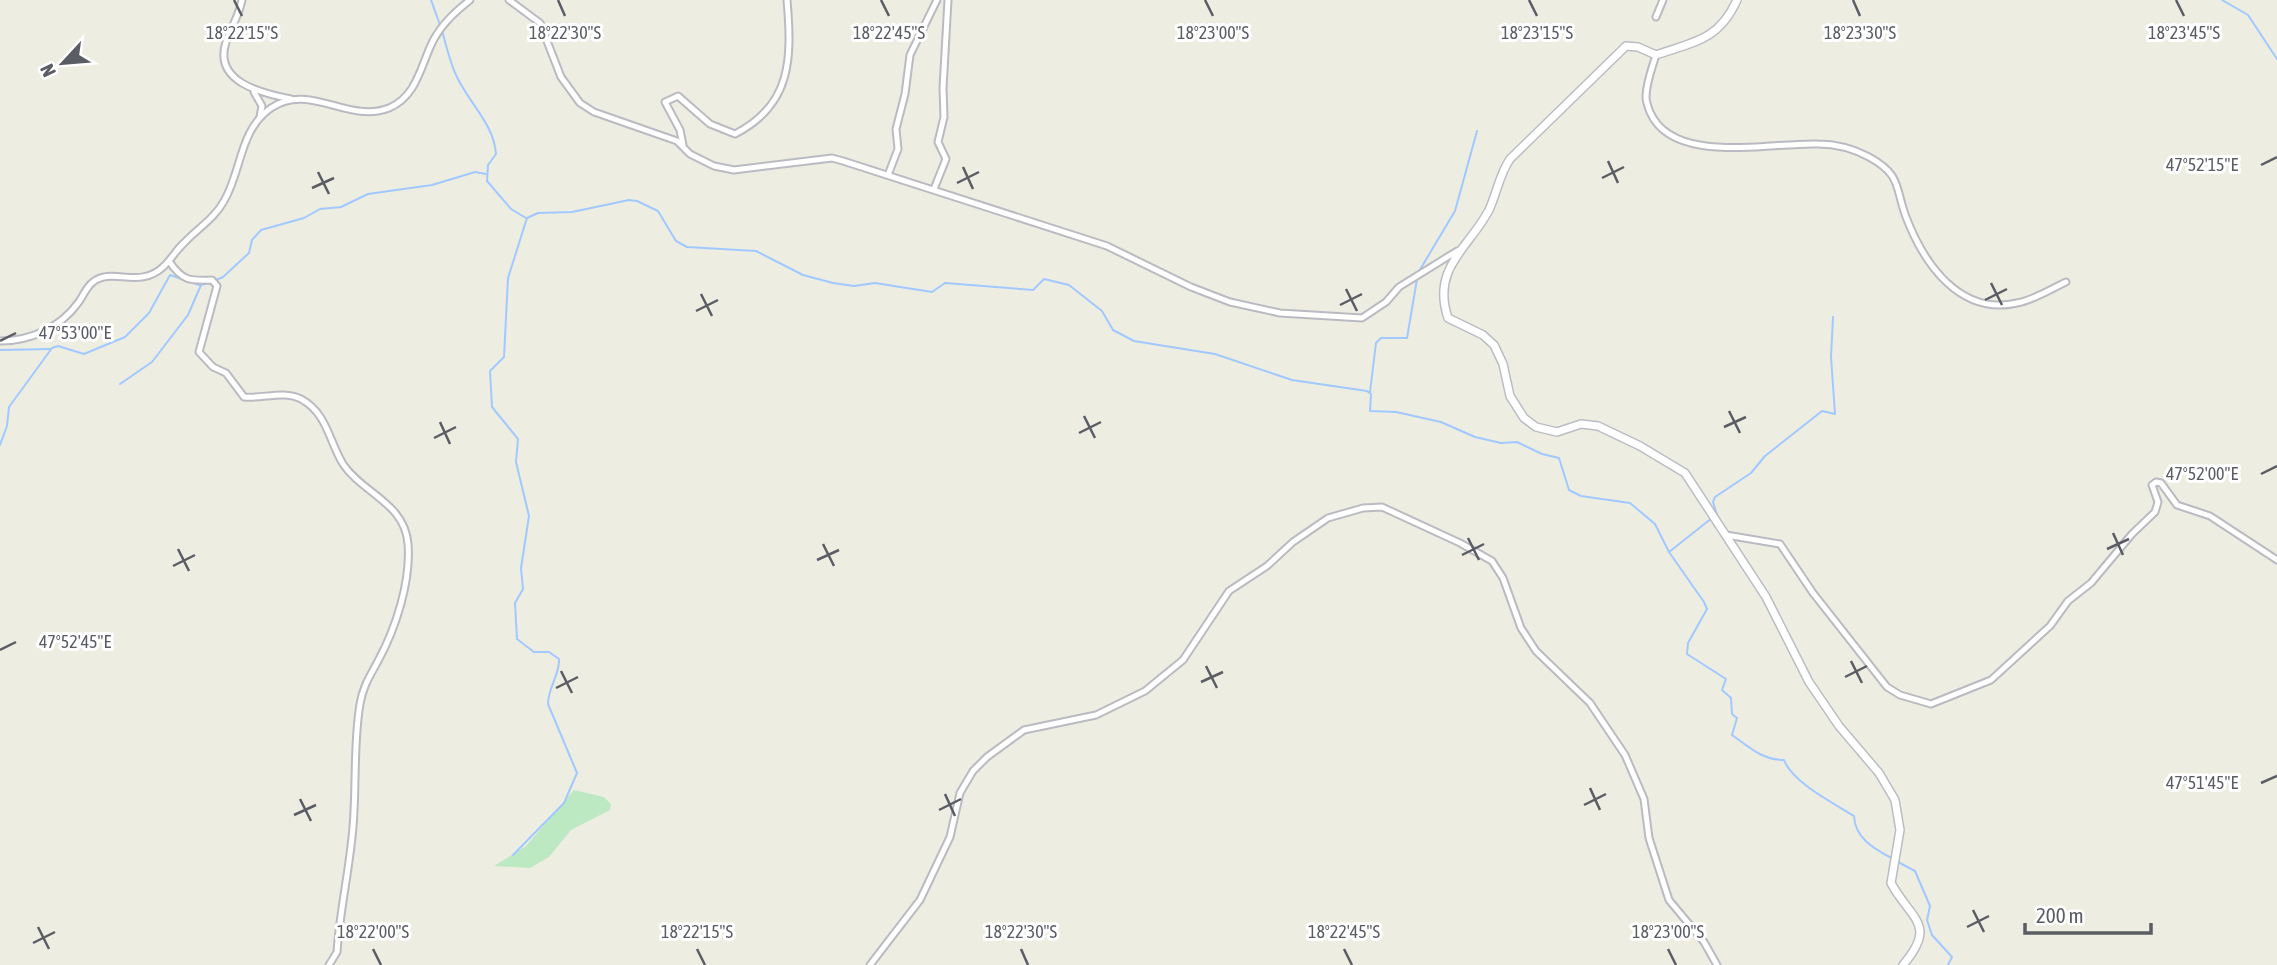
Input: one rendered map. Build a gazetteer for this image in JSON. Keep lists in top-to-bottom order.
{
  "scale_bar": "200 m",
  "north": "bottom left",
  "coordinates": [
    "18°22'15\"S",
    "18°22'30\"S",
    "18°22'45\"S",
    "18°23'00\"S",
    "18°23'15\"S",
    "18°23'45\"S",
    "18°23'30\"S",
    "47°52'15\"E",
    "47°53'00\"E",
    "47°52'00\"E",
    "47°52'45\"E",
    "47°51'45\"E",
    "18°22'00\"S"
  ]
}
